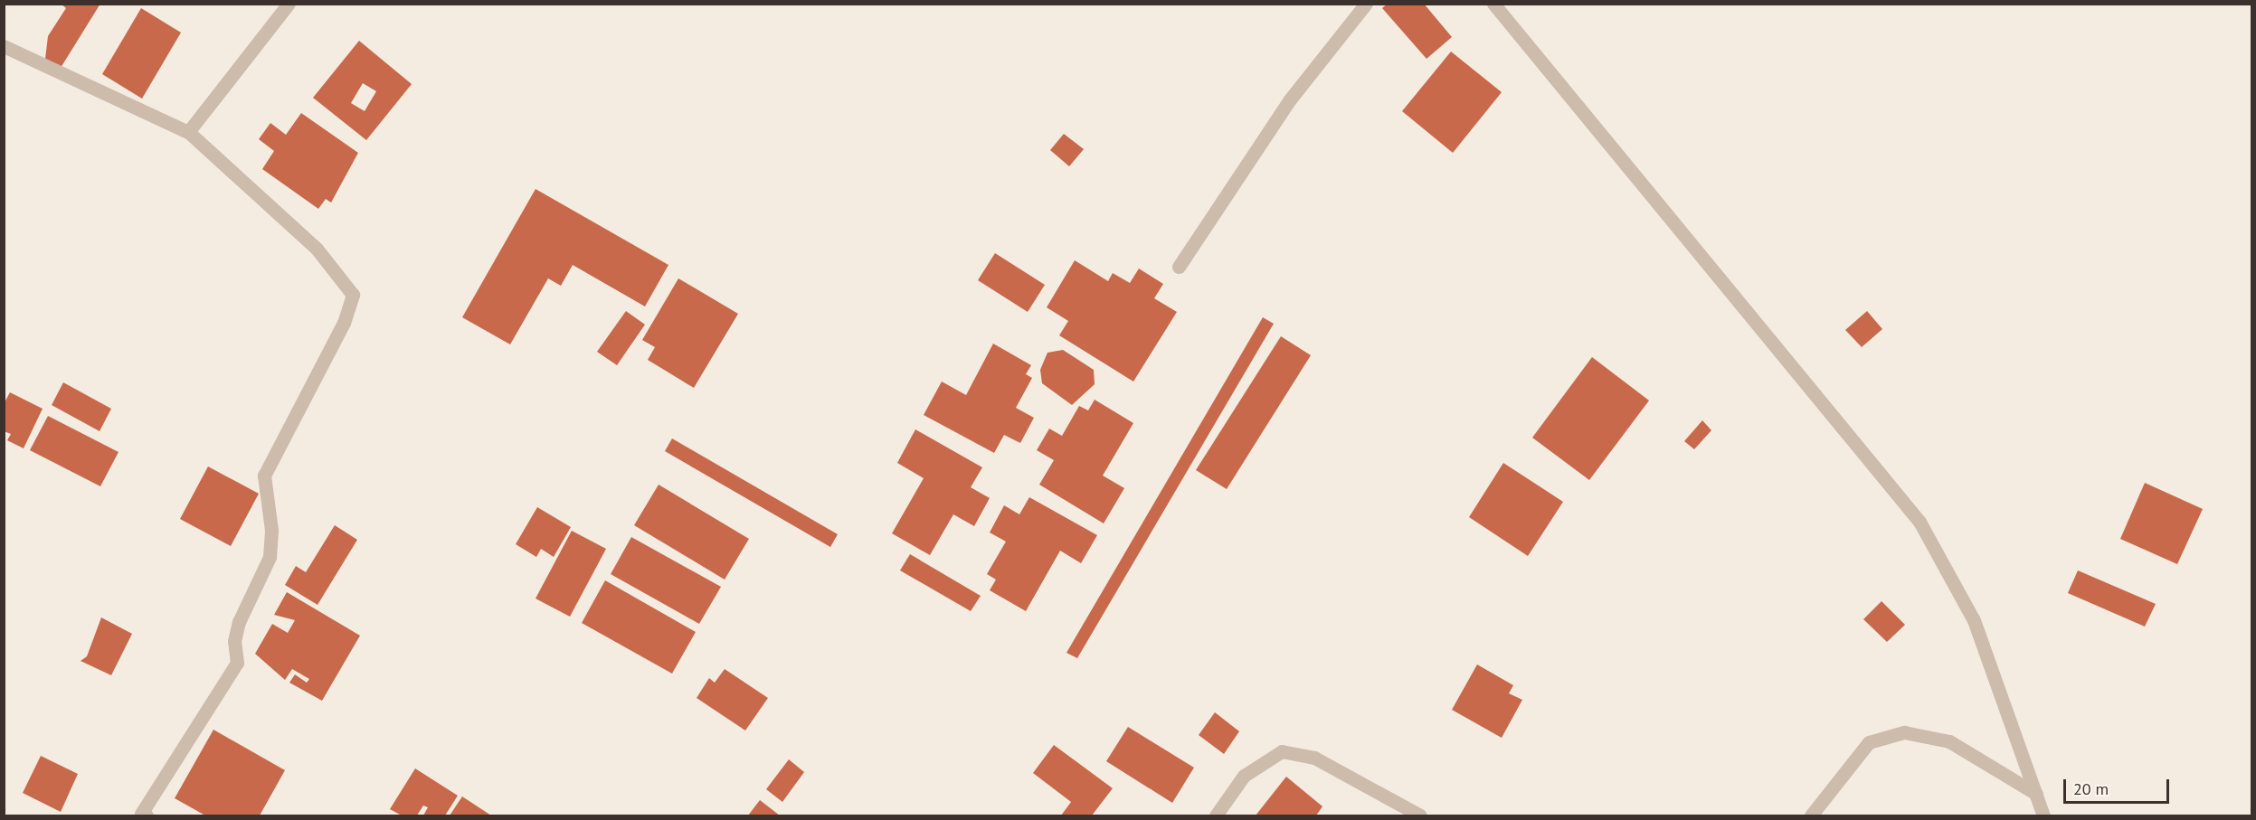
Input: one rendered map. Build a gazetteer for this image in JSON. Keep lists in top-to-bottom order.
{
  "scale_bar": "20 m"
}
